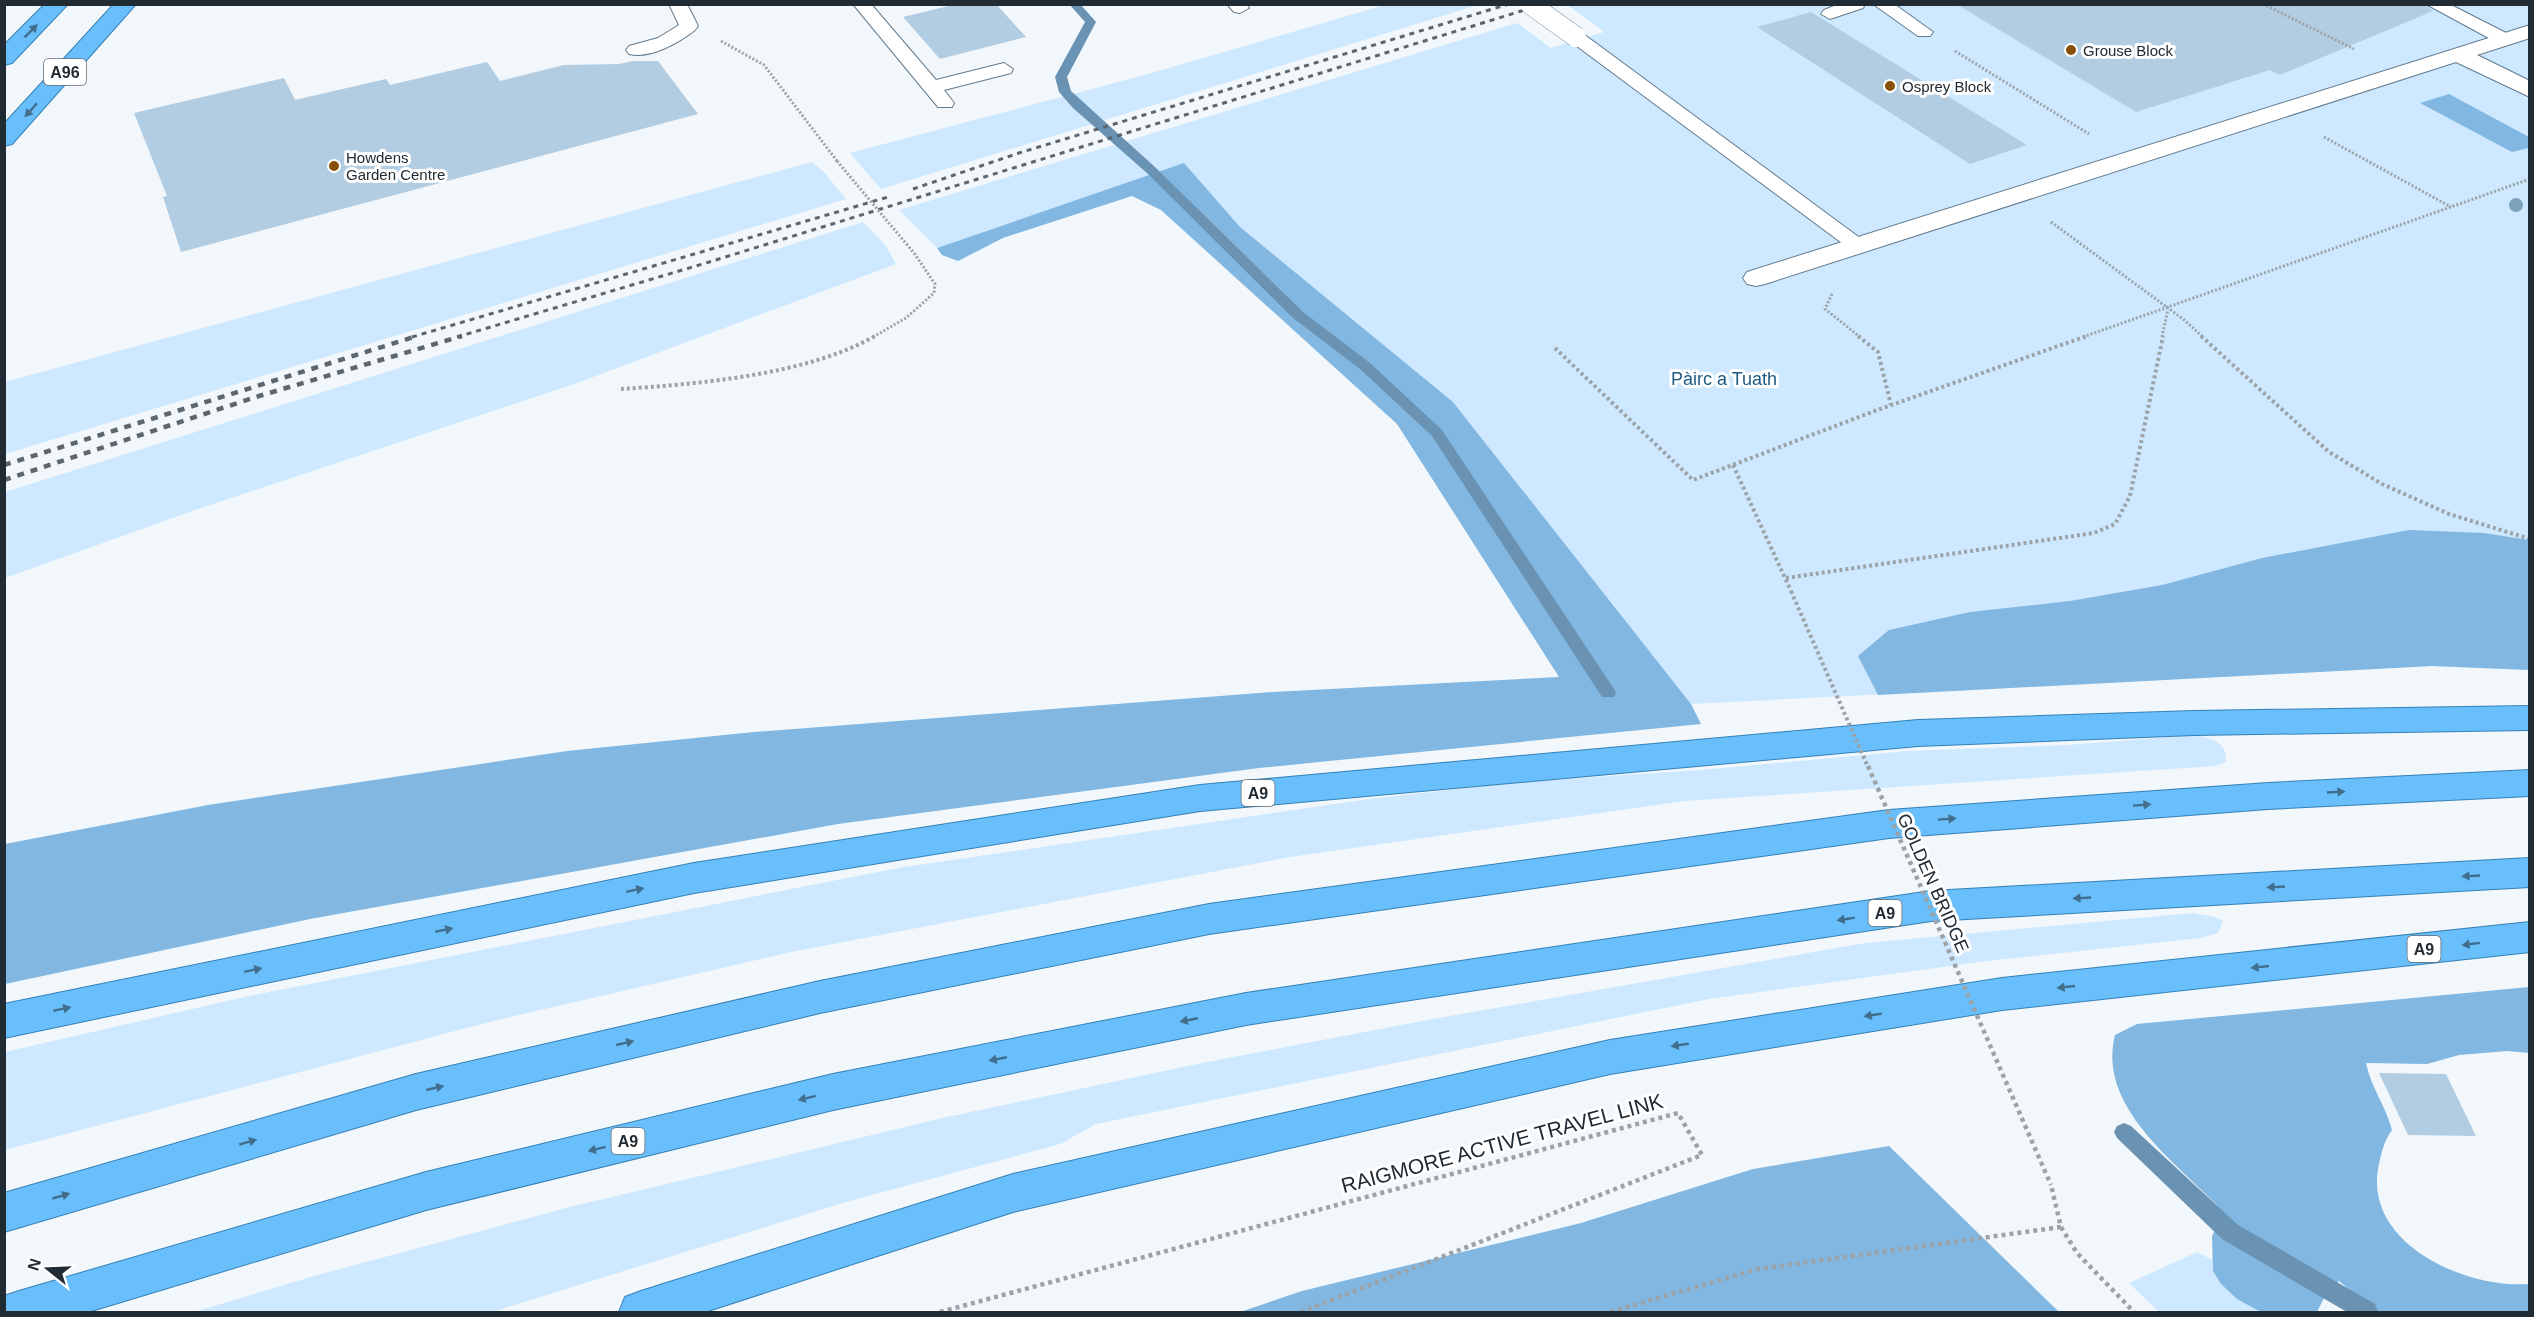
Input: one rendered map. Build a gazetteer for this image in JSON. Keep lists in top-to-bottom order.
{
  "streets": {
    "highway": ["A96", "A9"],
    "path": ["GOLDEN BRIDGE", "RAIGMORE ACTIVE TRAVEL LINK"]
  },
  "parks": ["Pàirc a Tuath"],
  "places": ["Grouse Block", "Osprey Block", "Howdens Garden Centre"],
  "north": "left"
}
